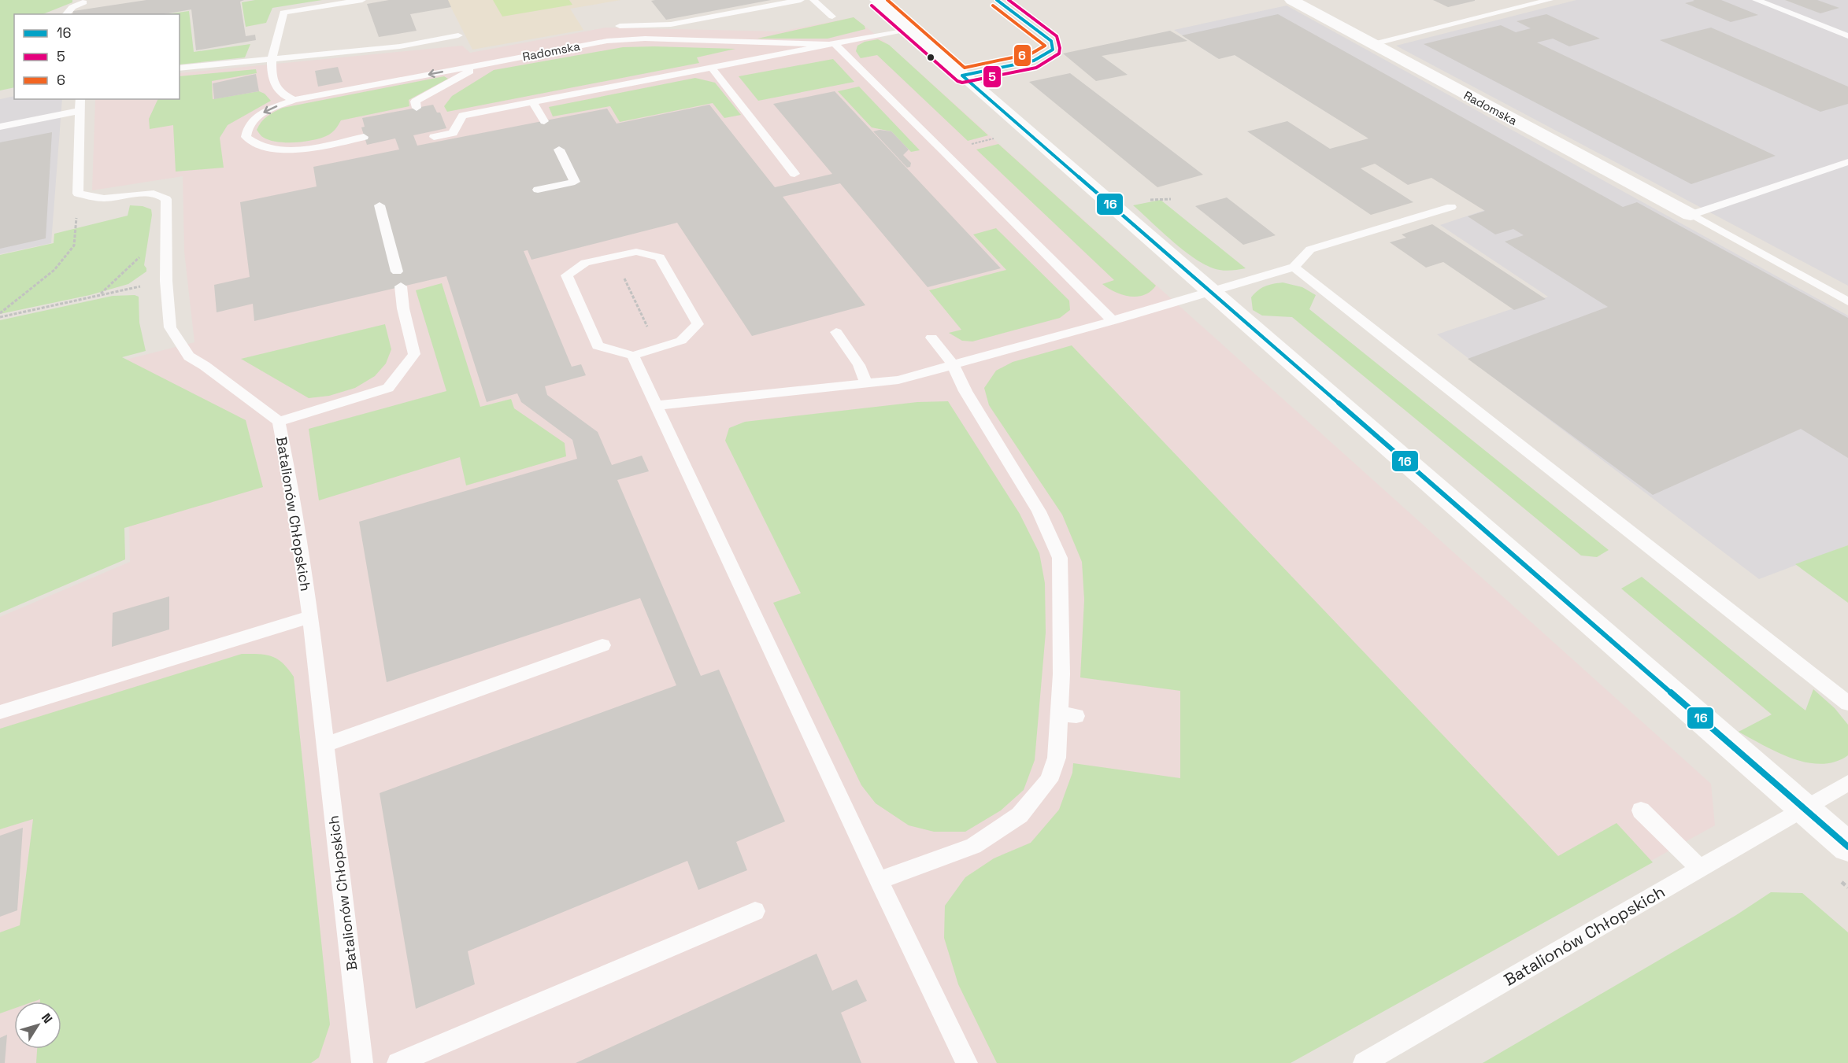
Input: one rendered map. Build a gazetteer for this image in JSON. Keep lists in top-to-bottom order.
{
  "streets": {
    "street": ["Radomska"],
    "lane": ["Batalionów Chłopskich"]
  },
  "lines": ["transit line 16", "transit line 5", "transit line 6"],
  "legend": ["16", "5", "6"],
  "north": "top right"
}
